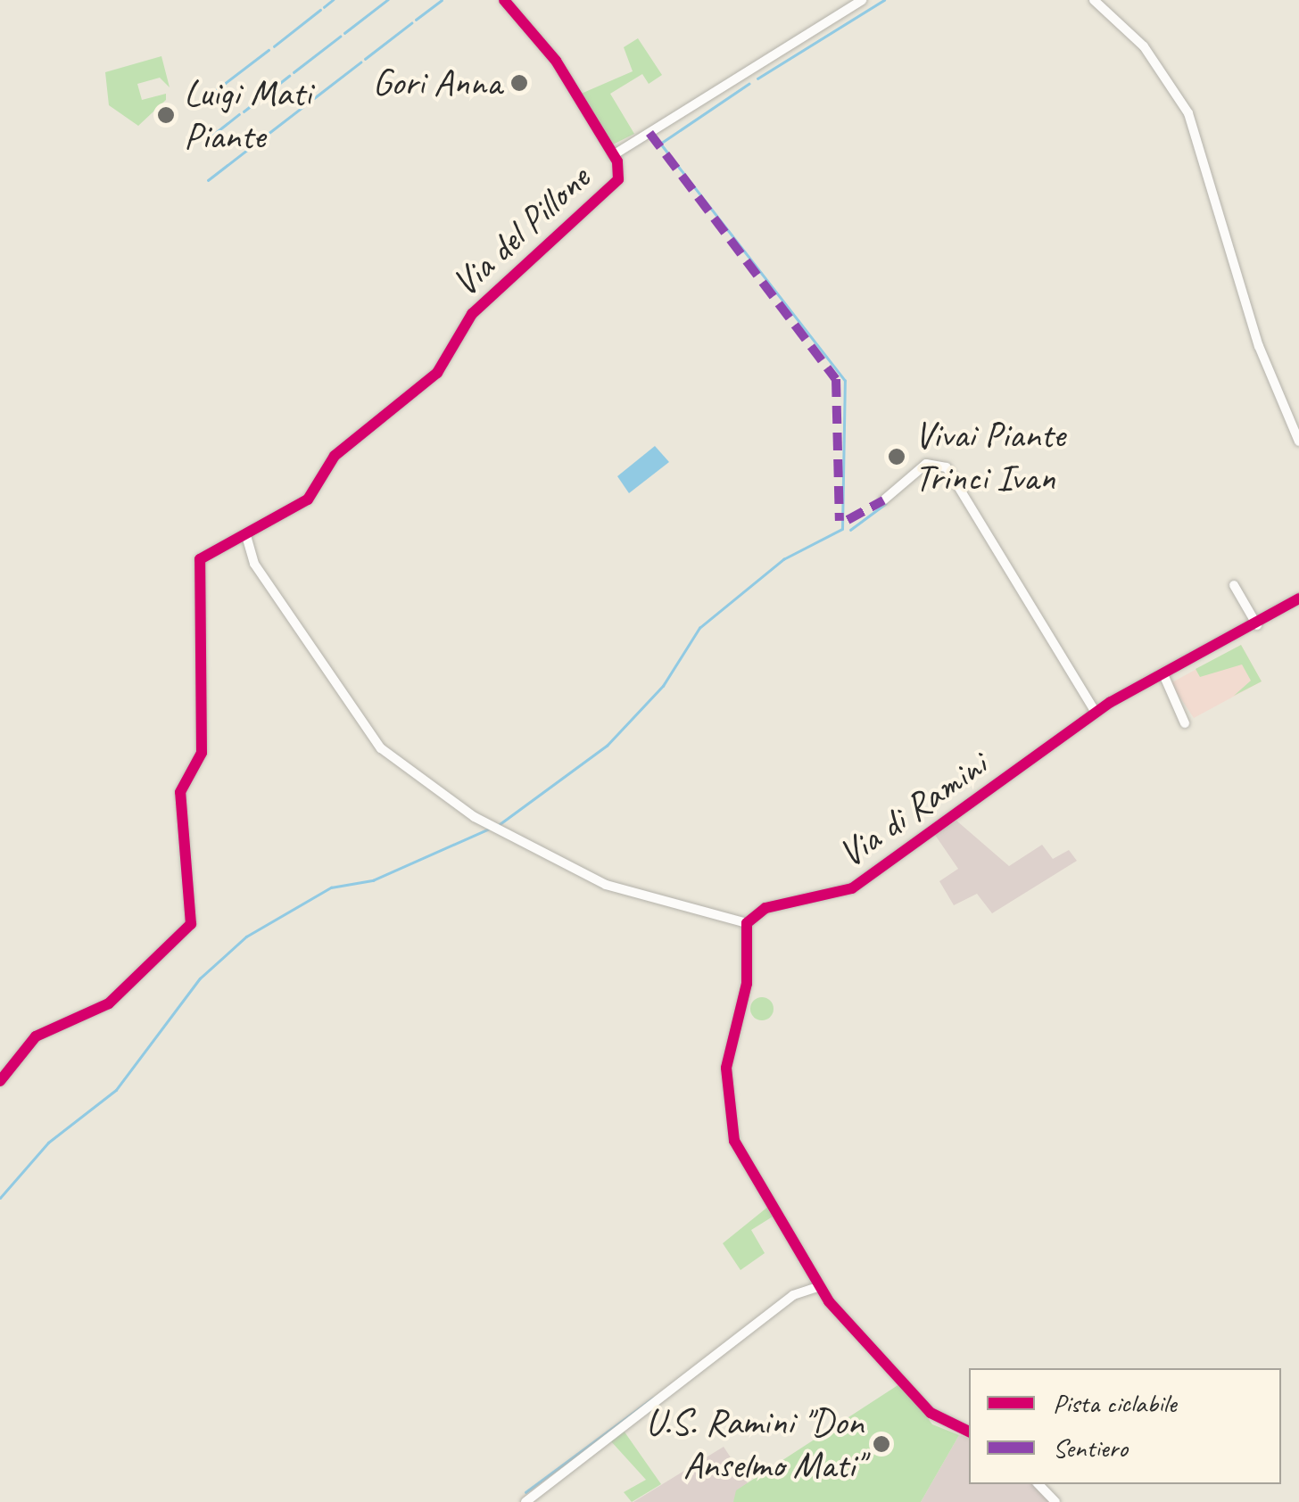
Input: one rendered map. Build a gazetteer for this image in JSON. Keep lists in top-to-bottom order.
{
  "streets": {
    "street": ["Via del Pillone", "Via di Ramini"]
  },
  "places": [
    "Gori Anna",
    "Luigi Mati Piante",
    "Vivai Piante Trinci Ivan",
    "U.S. Ramini \"Don Anselmo Mati\""
  ],
  "legend": ["Pista ciclabile", "Sentiero"]
}
